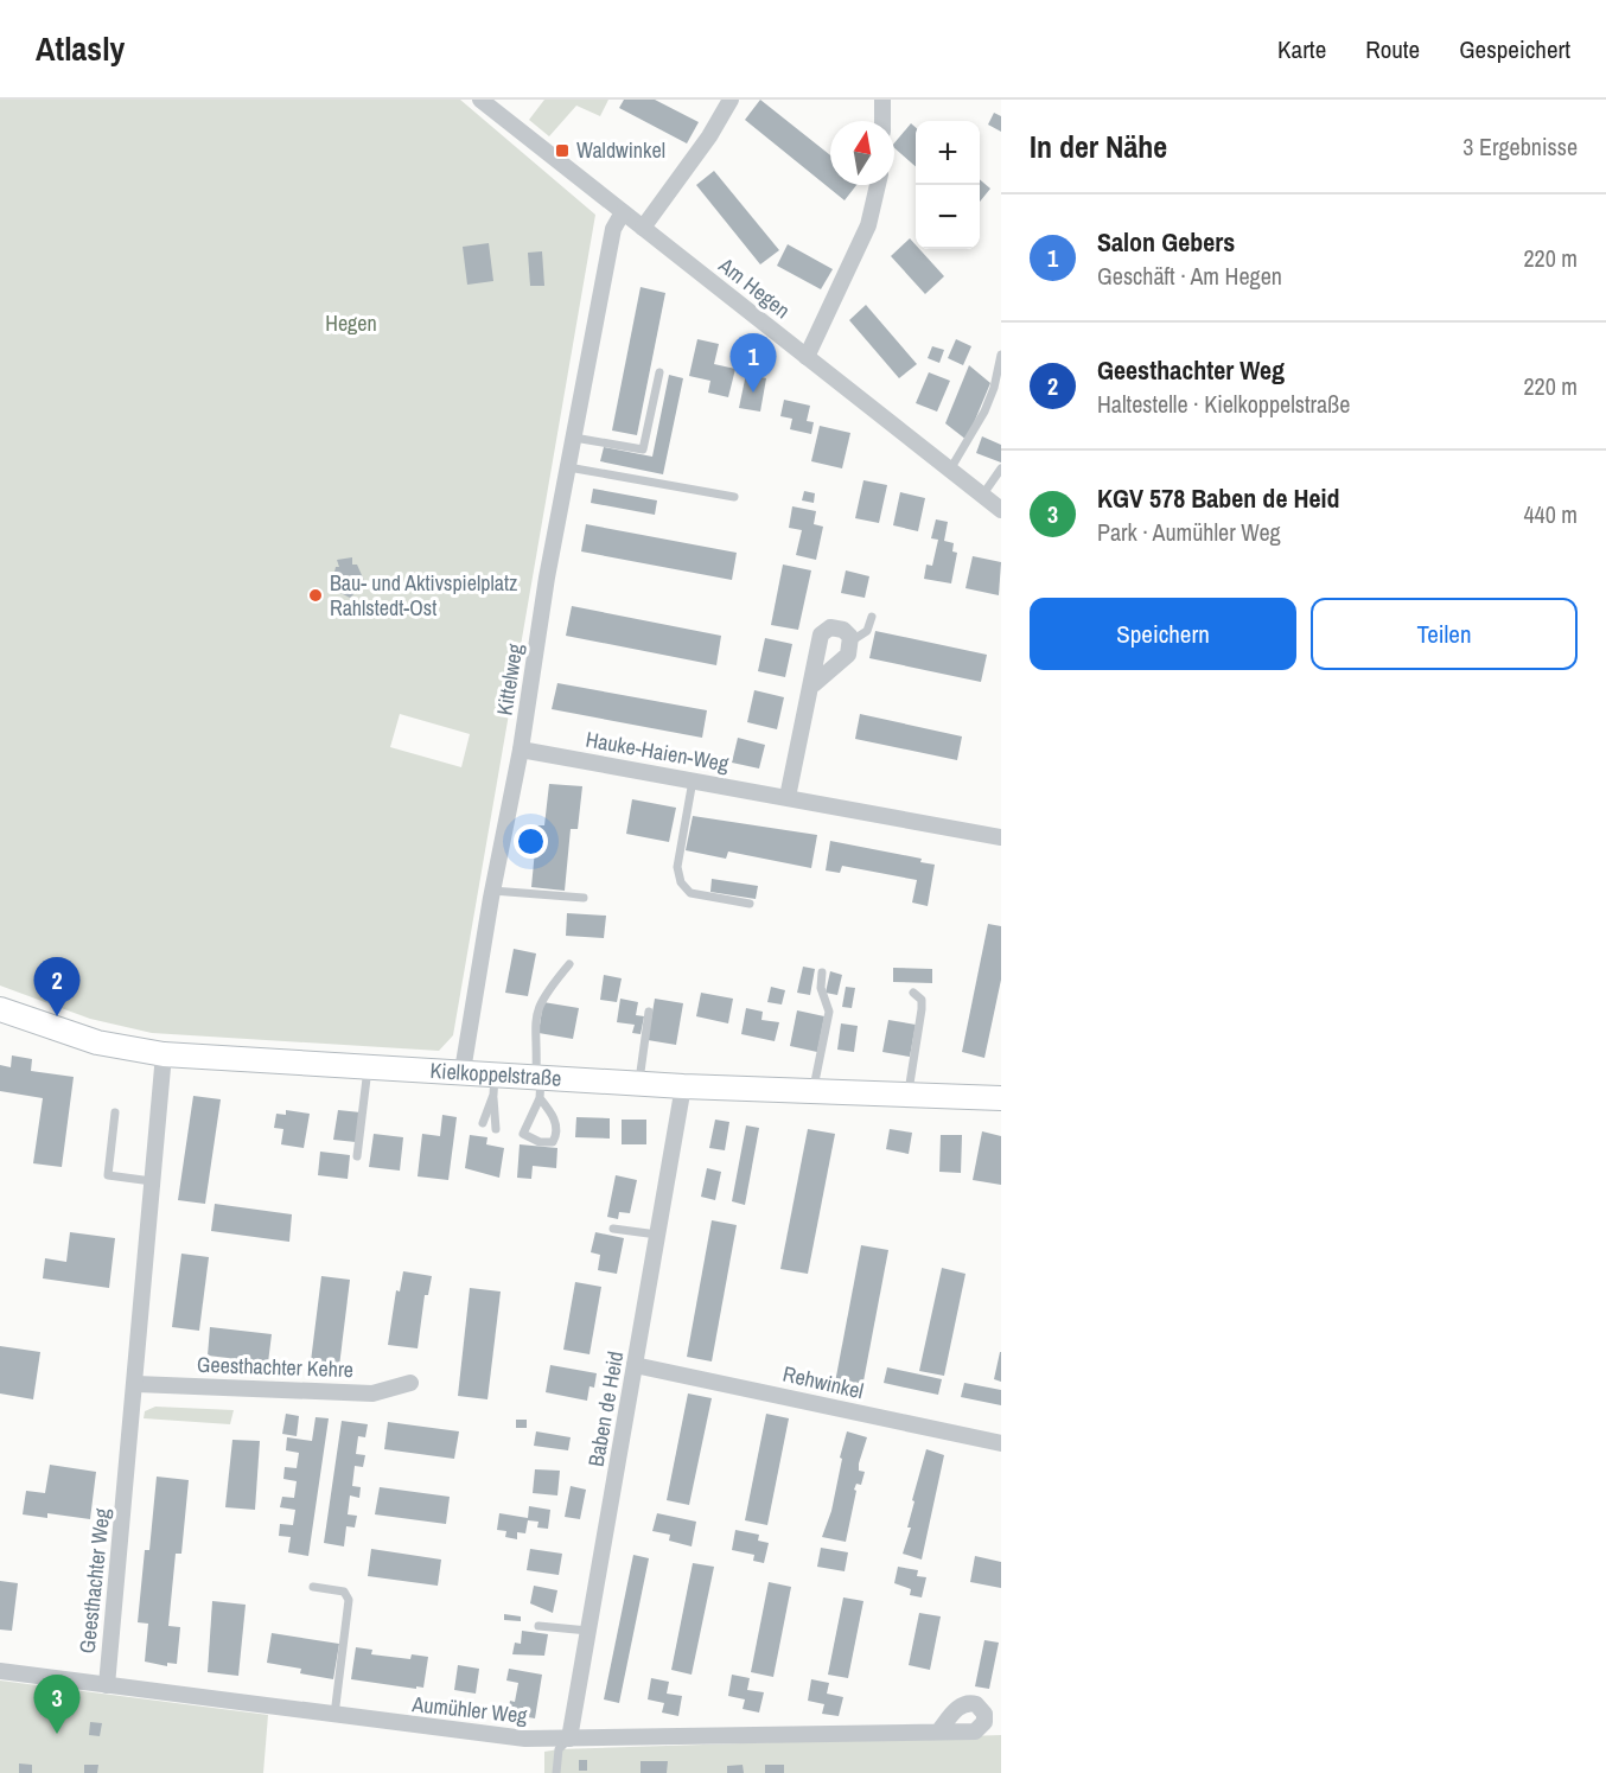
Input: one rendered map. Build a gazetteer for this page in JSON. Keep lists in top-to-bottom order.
{
  "streets": {
    "street": [
      "Am Hegen",
      "Kittelweg",
      "Hauke-Haien-Weg",
      "Kielkoppelstraße",
      "Geesthachter Kehre",
      "Rehwinkel",
      "Baben de Heid",
      "Geesthachter Weg",
      "Aumühler Weg"
    ]
  },
  "crossings": [
    ["Am Hegen", "Kittelweg"],
    ["Kittelweg", "Hauke-Haien-Weg"],
    ["Kittelweg", "Kielkoppelstraße"],
    ["Kielkoppelstraße", "Baben de Heid"],
    ["Kielkoppelstraße", "Geesthachter Weg"],
    ["Geesthachter Kehre", "Geesthachter Weg"],
    ["Rehwinkel", "Baben de Heid"],
    ["Baben de Heid", "Aumühler Weg"],
    ["Geesthachter Weg", "Aumühler Weg"]
  ],
  "parks": ["Hegen"],
  "places": {
    "transit": ["Waldwinkel"],
    "other": ["Bau- und Aktivspielplatz Rahlstedt-Ost"]
  },
  "north": "top",
  "page": {
    "header": "Atlasly",
    "nav": ["Karte", "Route", "Gespeichert"],
    "heading": ["In der Nähe", "3 Ergebnisse"],
    "map_buttons": ["+", "−"],
    "list": [
      {
        "mark": "1",
        "name": "Salon Gebers",
        "note": "Geschäft · Am Hegen",
        "value": "220 m"
      },
      {
        "mark": "2",
        "name": "Geesthachter Weg",
        "note": "Haltestelle · Kielkoppelstraße",
        "value": "220 m"
      },
      {
        "mark": "3",
        "name": "KGV 578 Baben de Heid",
        "note": "Park · Aumühler Weg",
        "value": "440 m"
      }
    ],
    "pins": ["1", "2", "3"],
    "buttons": ["Speichern", "Teilen"]
  }
}
